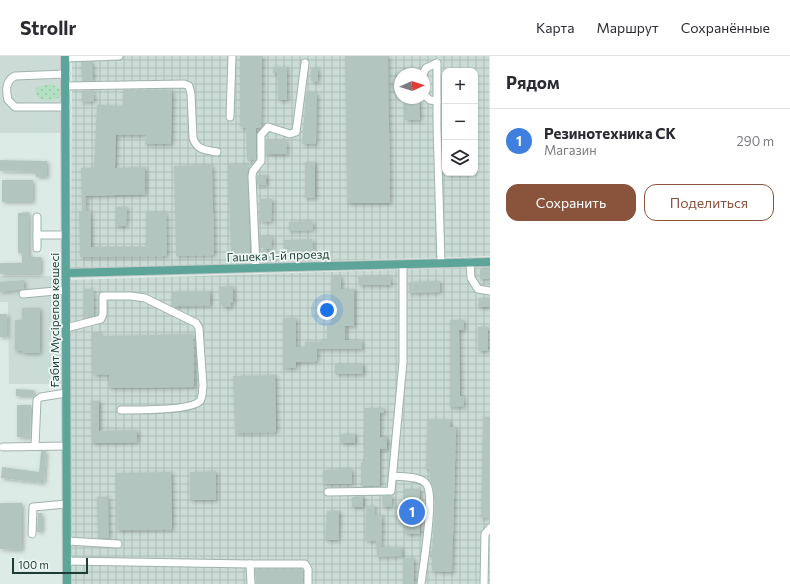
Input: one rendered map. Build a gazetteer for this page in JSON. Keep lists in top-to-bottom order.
{
  "streets": {
    "main road": ["Гашека 1-й проезд", "Ғабит Мүсірепов көшесі"]
  },
  "crossings": [
    ["Гашека 1-й проезд", "Ғабит Мүсірепов көшесі"]
  ],
  "scale_bar": "100 m",
  "north": "right",
  "page": {
    "header": "Strollr",
    "nav": ["Карта", "Маршрут", "Сохранённые"],
    "heading": "Рядом",
    "map_buttons": ["+", "−"],
    "list": [
      {
        "mark": "1",
        "name": "Резинотехника СК",
        "note": "Магазин",
        "value": "290 m"
      }
    ],
    "buttons": ["Сохранить", "Поделиться"],
    "pins": "1",
    "scale": "100 m"
  }
}
